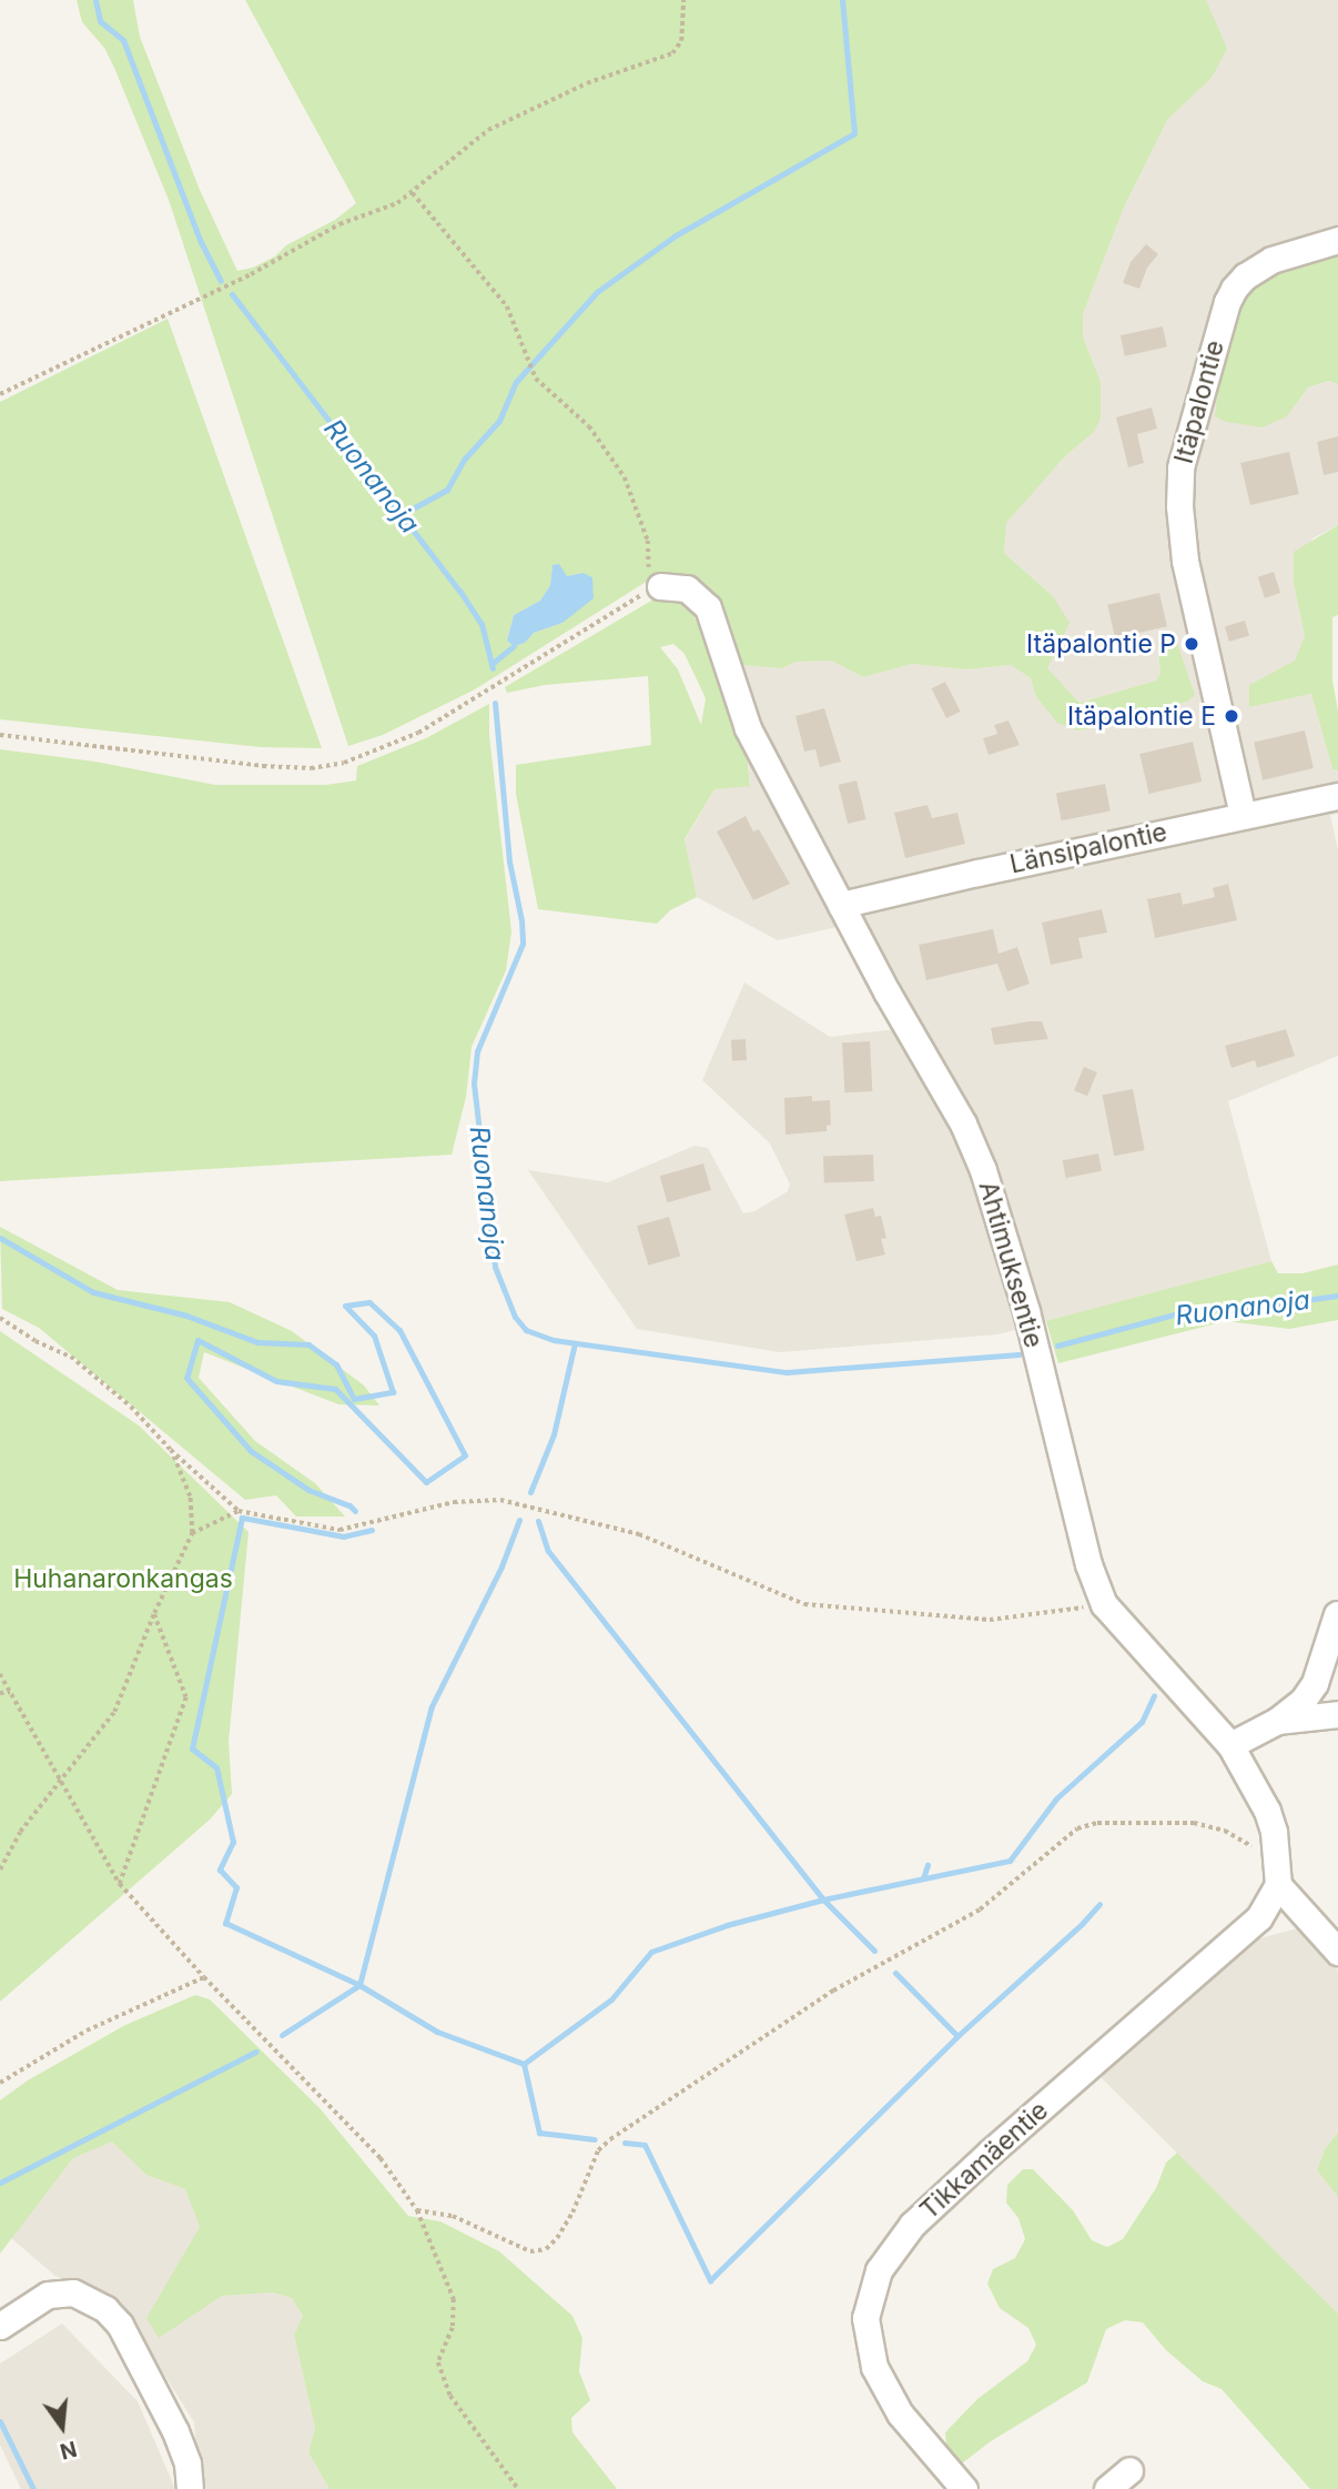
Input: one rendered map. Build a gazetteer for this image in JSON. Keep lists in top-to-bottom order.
{
  "streets": {
    "street": [
      "Itäpalontie",
      "Länsipalontie",
      "Ahtimuksentie",
      "Tikkamäentie"
    ]
  },
  "crossings": [
    ["Itäpalontie", "Länsipalontie"],
    ["Länsipalontie", "Ahtimuksentie"],
    ["Ahtimuksentie", "Tikkamäentie"]
  ],
  "water": ["Ruonanoja"],
  "parks": ["Huhanaronkangas"],
  "places": ["Itäpalontie P", "Itäpalontie E"],
  "north": "bottom"
}
